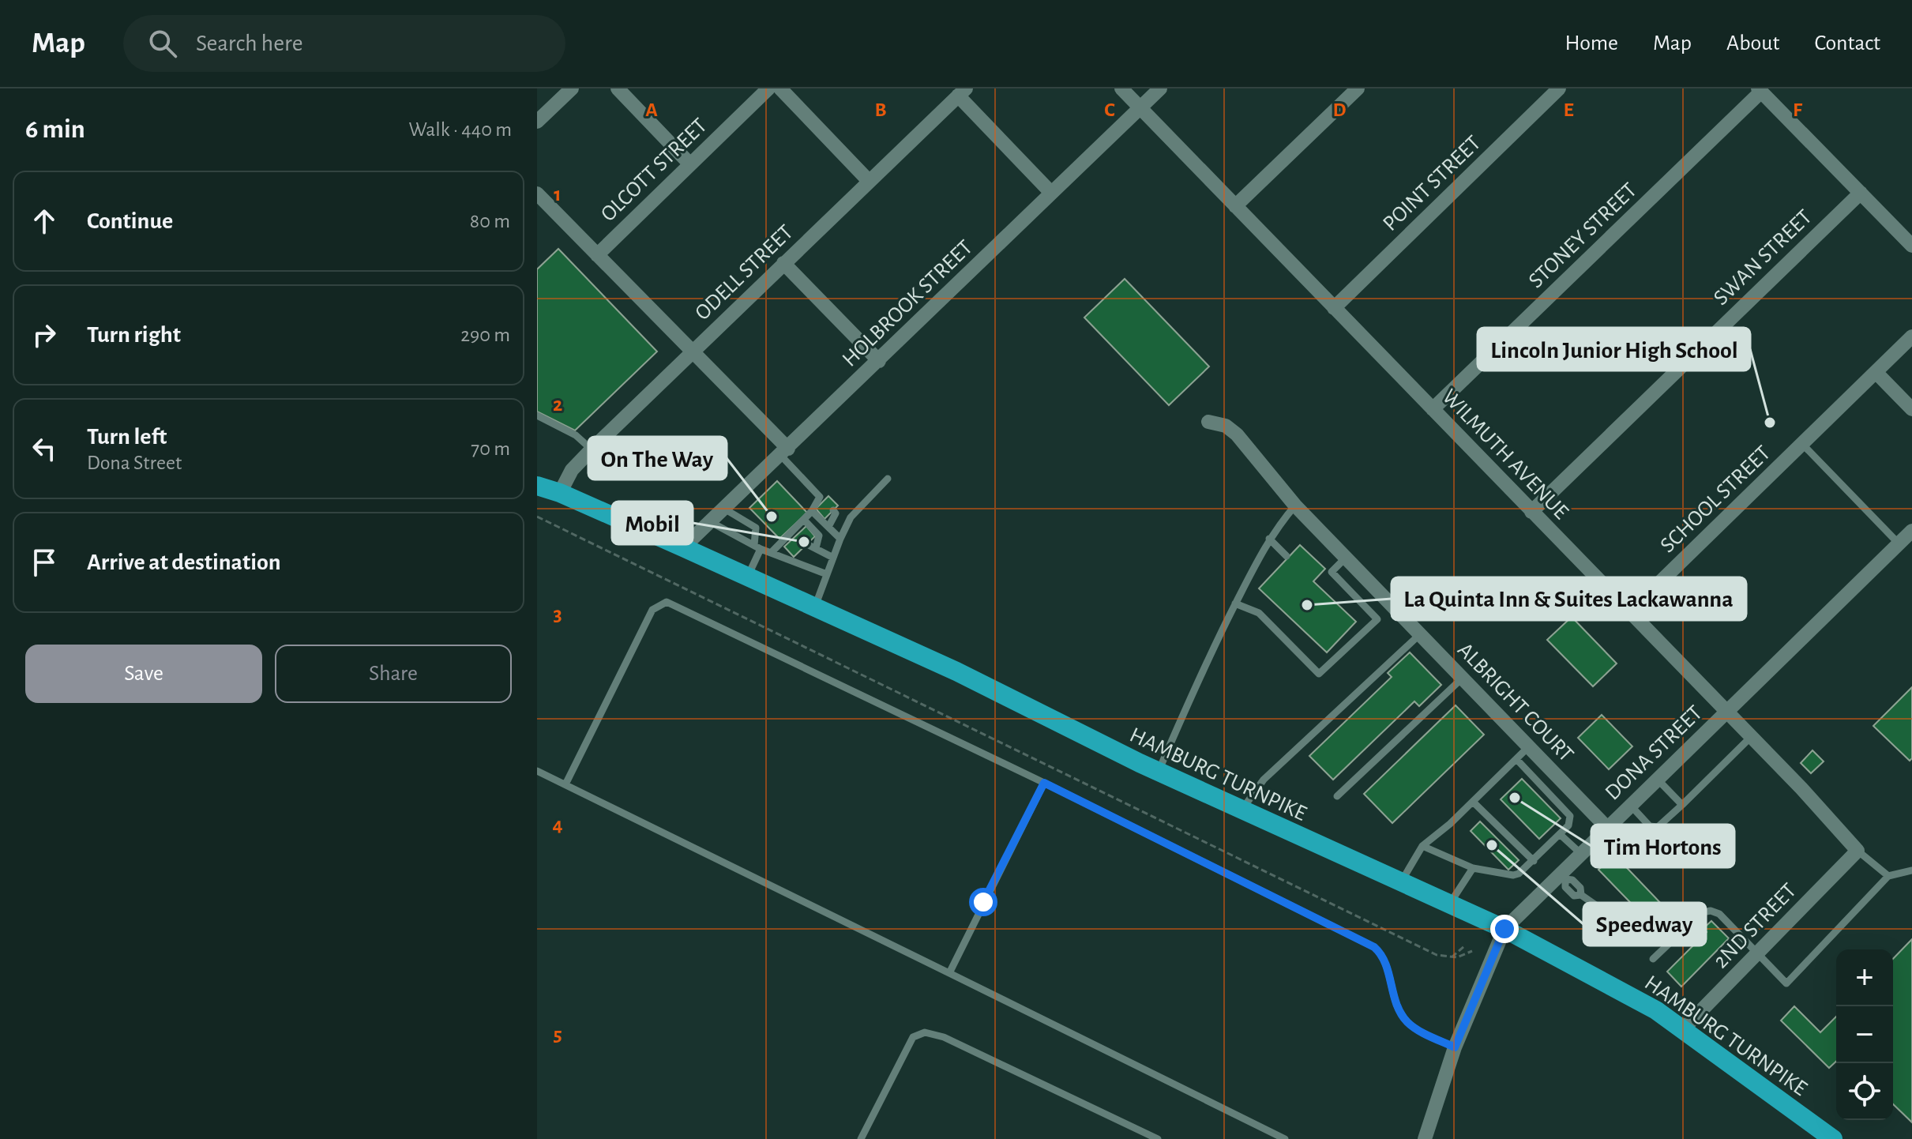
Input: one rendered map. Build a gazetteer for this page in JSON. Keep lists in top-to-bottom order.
{
  "streets": {
    "highway": ["HAMBURG TURNPIKE"],
    "street": [
      "OLCOTT STREET",
      "POINT STREET",
      "STONEY STREET",
      "SWAN STREET",
      "ODELL STREET",
      "HOLBROOK STREET",
      "WILMUTH AVENUE",
      "SCHOOL STREET",
      "ALBRIGHT COURT",
      "DONA STREET",
      "2ND STREET"
    ]
  },
  "crossings": [
    ["POINT STREET", "WILMUTH AVENUE"],
    ["STONEY STREET", "WILMUTH AVENUE"],
    ["SWAN STREET", "WILMUTH AVENUE"],
    ["ODELL STREET", "HAMBURG TURNPIKE"],
    ["HOLBROOK STREET", "WILMUTH AVENUE"],
    ["HOLBROOK STREET", "HAMBURG TURNPIKE"],
    ["WILMUTH AVENUE", "SCHOOL STREET"],
    ["WILMUTH AVENUE", "DONA STREET"],
    ["WILMUTH AVENUE", "2ND STREET"],
    ["ALBRIGHT COURT", "DONA STREET"],
    ["DONA STREET", "HAMBURG TURNPIKE"],
    ["HAMBURG TURNPIKE", "2ND STREET"]
  ],
  "places": [
    "Lincoln Junior High School",
    "On The Way",
    "Mobil",
    "La Quinta Inn & Suites Lackawanna",
    "Tim Hortons",
    "Speedway"
  ],
  "page": {
    "header": "Map",
    "search": "Search here",
    "nav": [
      "Home",
      "Map",
      "About",
      "Contact"
    ],
    "heading": ["6 min", "Walk · 440 m"],
    "list": [
      ["Continue", "80 m"],
      ["Turn right", "290 m"],
      ["Turn left", "Dona Street", "70 m"],
      "Arrive at destination"
    ],
    "buttons": ["Save", "Share"],
    "map_buttons": ["+", "−"]
  },
  "grid": {
    "columns": [
      "A",
      "B",
      "C",
      "D",
      "E",
      "F"
    ],
    "rows": [
      "1",
      "2",
      "3",
      "4",
      "5"
    ]
  }
}
